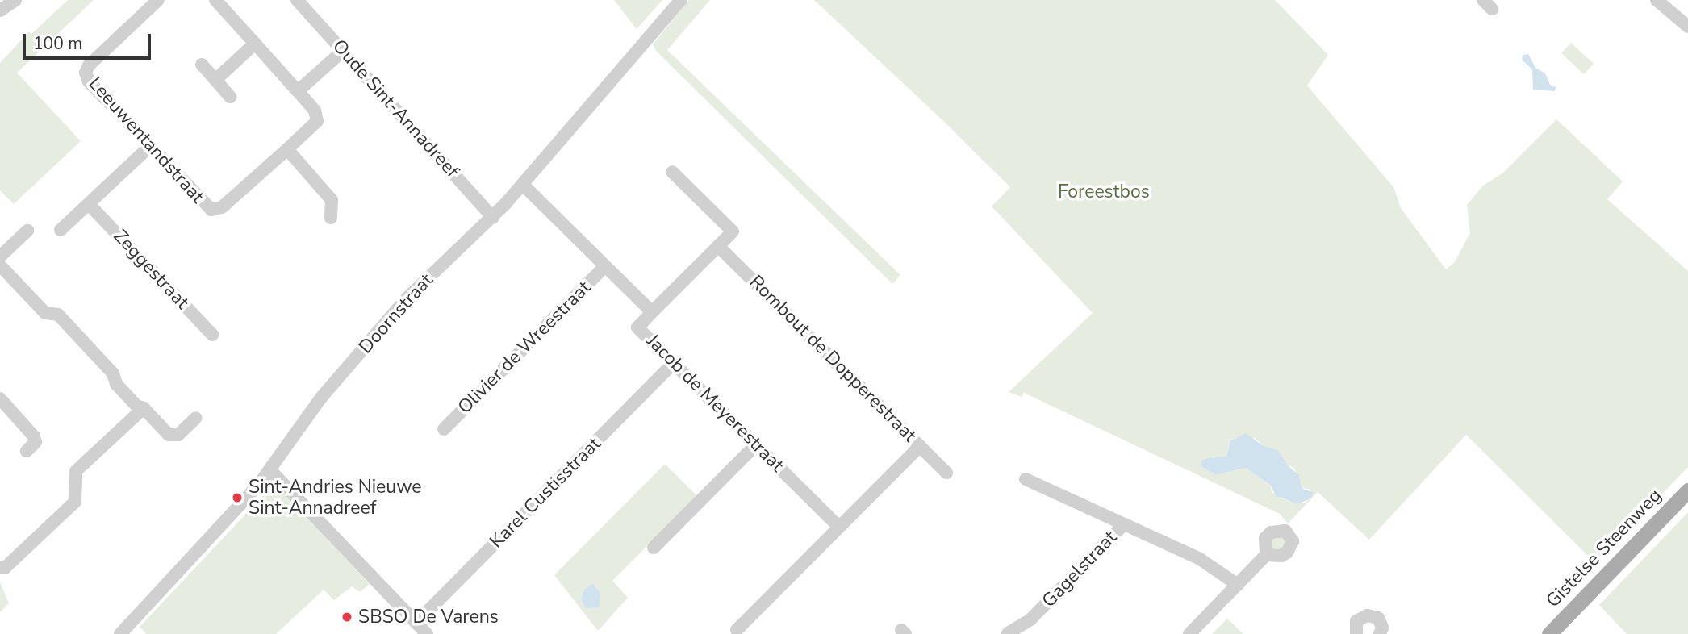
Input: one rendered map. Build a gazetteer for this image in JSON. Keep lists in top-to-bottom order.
{
  "streets": {
    "main road": ["Gistelse Steenweg"],
    "street": [
      "Oude Sint-Annadreef",
      "Leeuwentandstraat",
      "Zeggestraat",
      "Doornstraat",
      "Olivier de Wreestraat",
      "Rombout de Dopperestraat",
      "Jacob de Meyerestraat",
      "Karel Custisstraat",
      "Gagelstraat"
    ]
  },
  "crossings": [
    ["Oude Sint-Annadreef", "Doornstraat"],
    ["Doornstraat", "Jacob de Meyerestraat"],
    ["Olivier de Wreestraat", "Jacob de Meyerestraat"],
    ["Jacob de Meyerestraat", "Karel Custisstraat"]
  ],
  "parks": ["Foreestbos"],
  "places": ["Sint-Andries Nieuwe Sint-Annadreef", "SBSO De Varens"],
  "scale_bar": "100 m"
}
